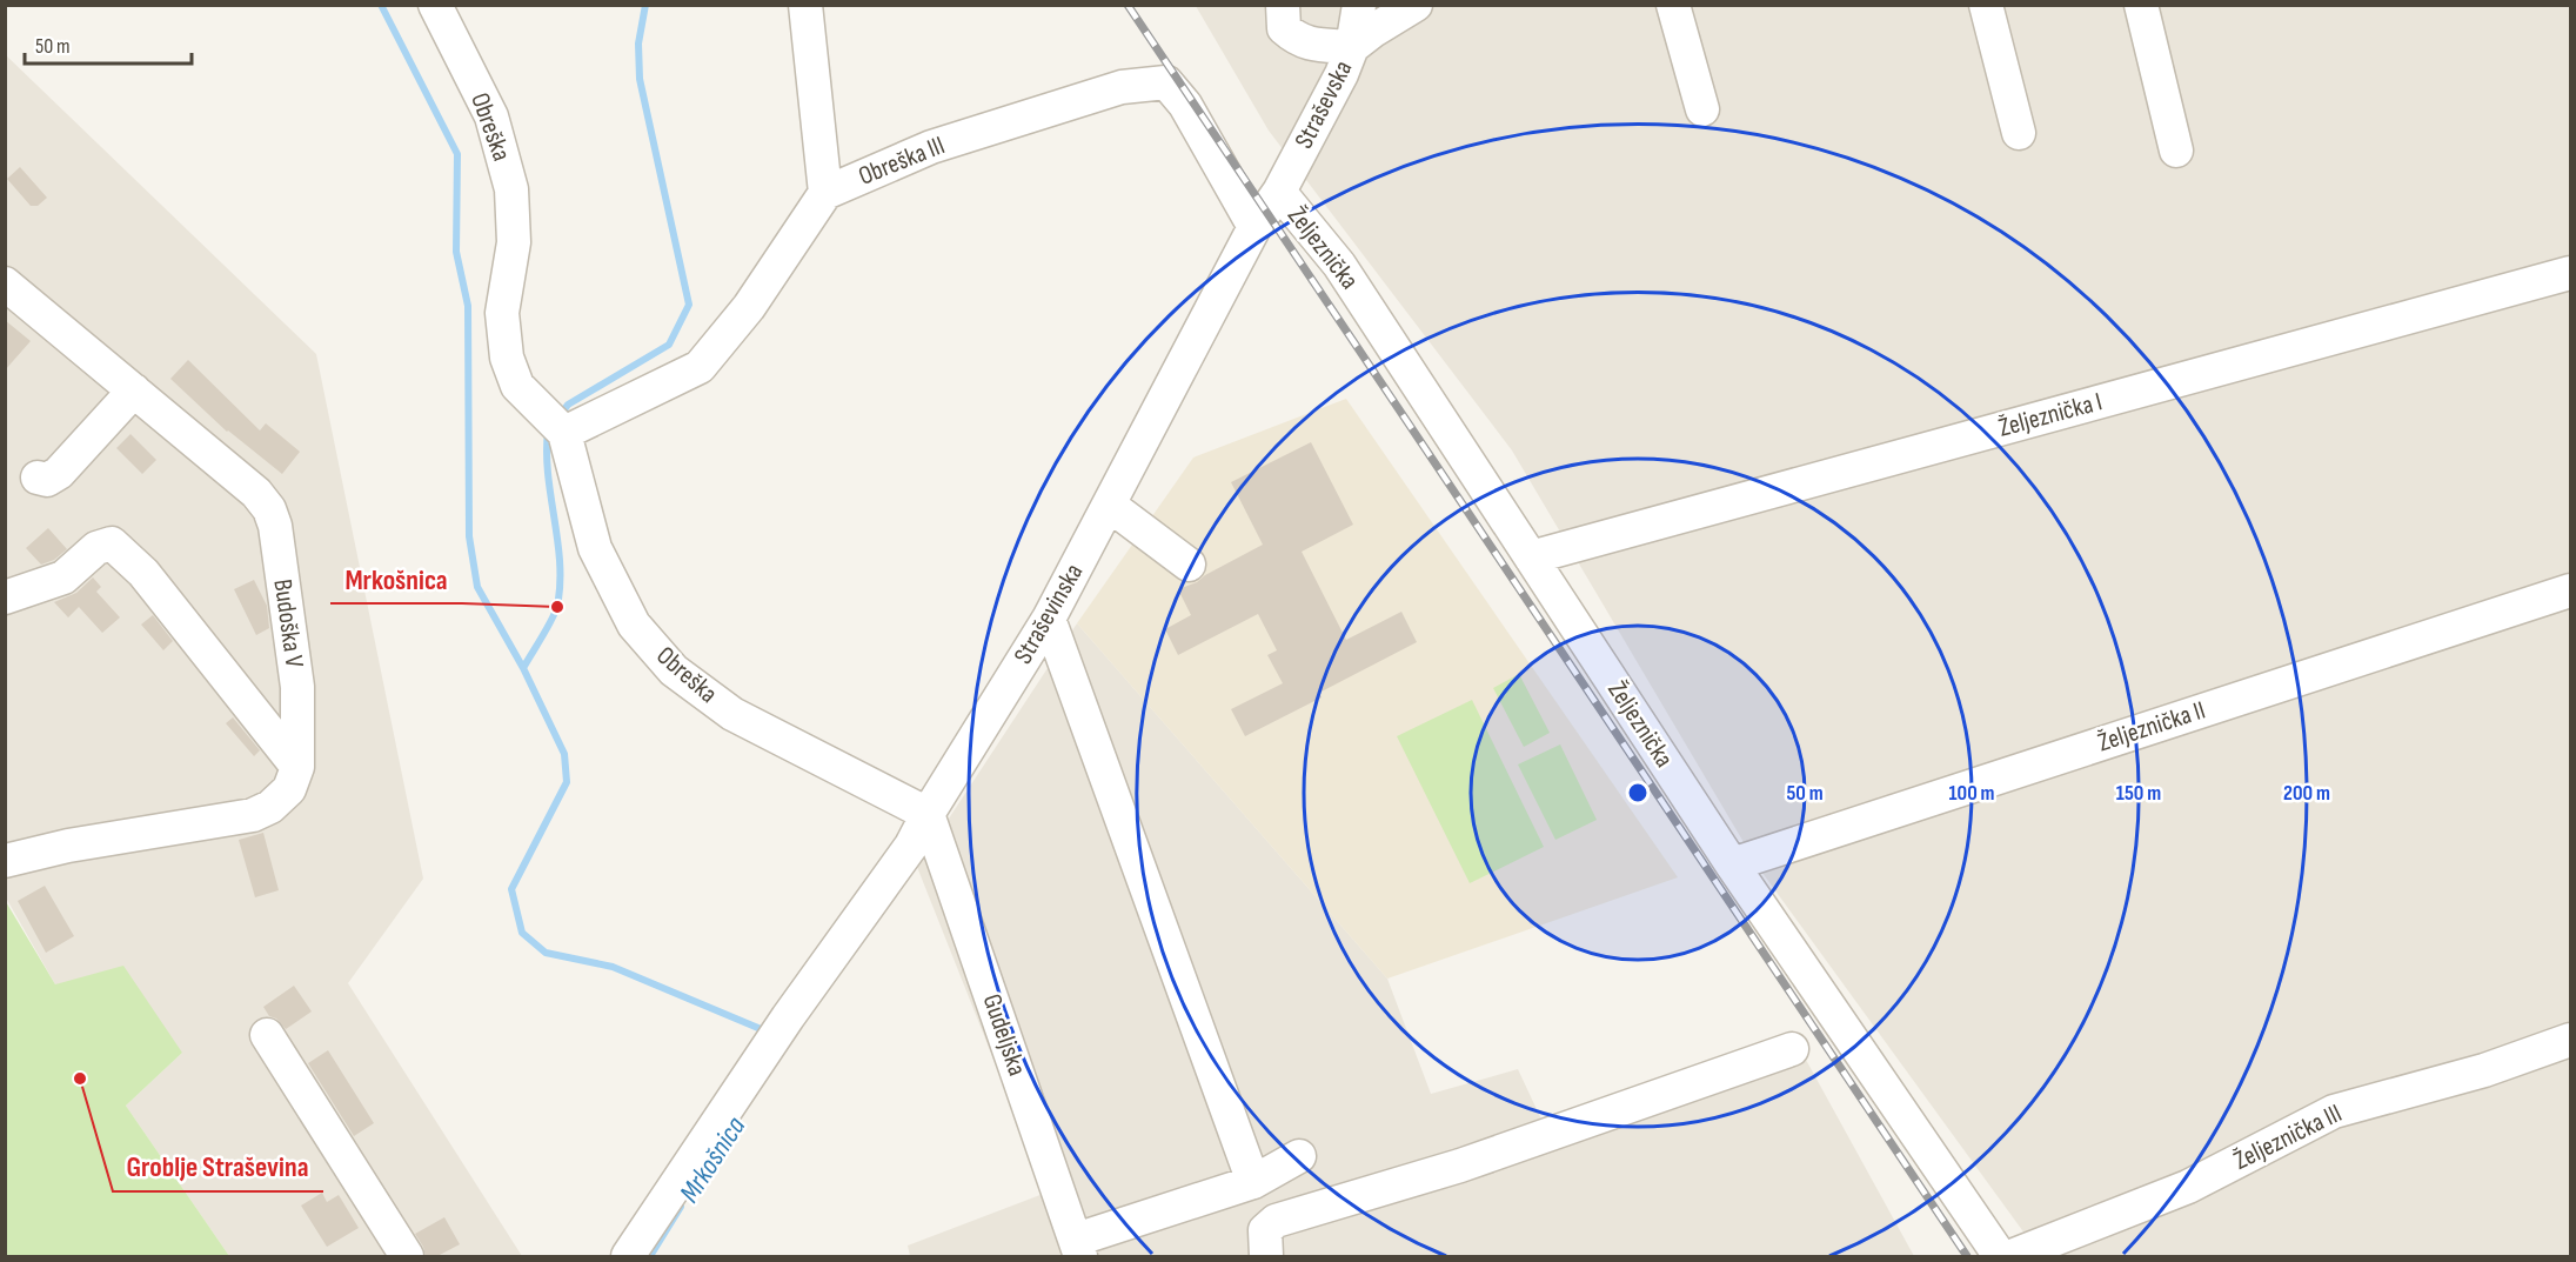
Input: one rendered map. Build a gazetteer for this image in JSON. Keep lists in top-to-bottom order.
{
  "streets": {
    "street": [
      "Straševska",
      "Obreška",
      "Obreška III",
      "Željeznička",
      "Željeznička I",
      "Straševinska",
      "Budoška V",
      "Željeznička II",
      "Gudeljska",
      "Željeznička III"
    ]
  },
  "crossings": [
    ["Straševska", "Željeznička"],
    ["Straševska", "Straševinska"],
    ["Obreška", "Obreška III"],
    ["Obreška", "Straševinska"],
    ["Obreška", "Gudeljska"],
    ["Obreška III", "Straševinska"],
    ["Željeznička", "Željeznička I"],
    ["Željeznička", "Straševinska"],
    ["Željeznička", "Željeznička II"],
    ["Straševinska", "Gudeljska"]
  ],
  "water": ["Mrkošnica"],
  "places": ["Mrkošnica", "Groblje Straševina"],
  "scale_bar": "50 m",
  "rings": [
    "50 m",
    "100 m",
    "150 m",
    "200 m"
  ]
}
